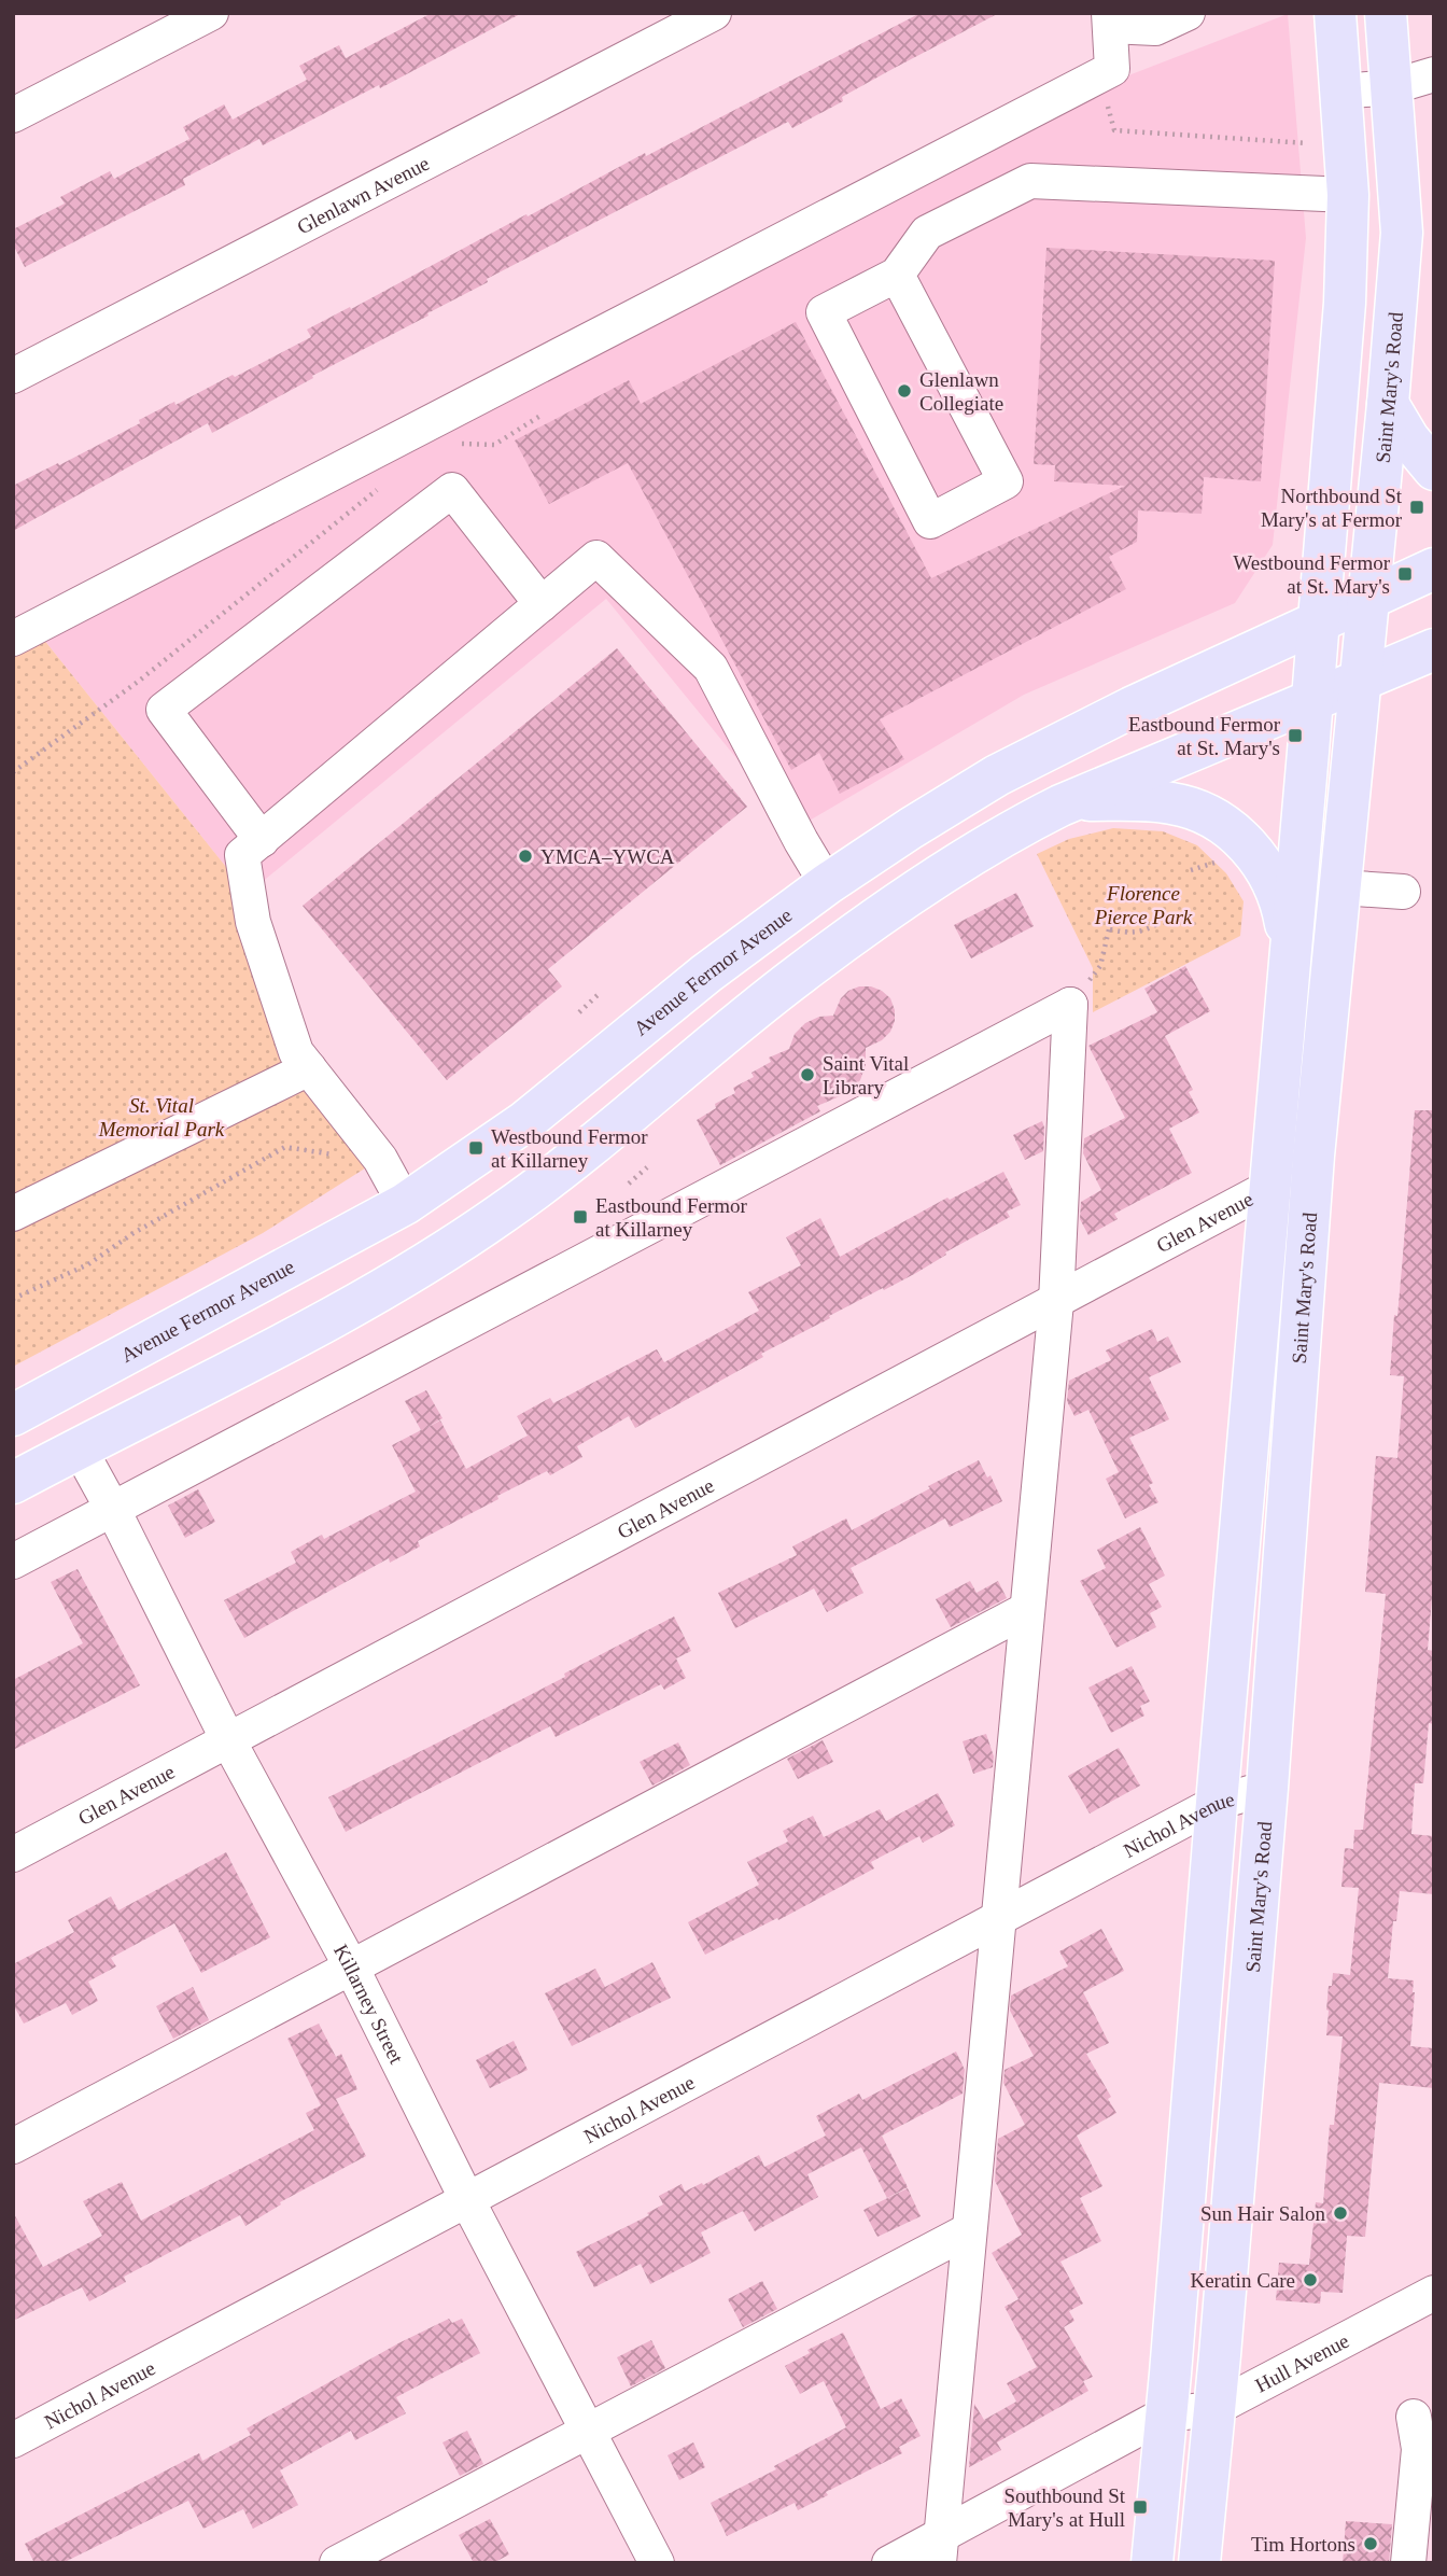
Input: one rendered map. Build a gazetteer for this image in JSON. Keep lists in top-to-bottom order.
{
  "streets": {
    "main road": ["Saint Mary's Road", "Avenue Fermor Avenue"],
    "street": [
      "Glenlawn Avenue",
      "Glen Avenue",
      "Nichol Avenue",
      "Killarney Street",
      "Hull Avenue"
    ]
  },
  "crossings": [
    ["Saint Mary's Road", "Avenue Fermor Avenue"],
    ["Saint Mary's Road", "Glen Avenue"],
    ["Saint Mary's Road", "Nichol Avenue"],
    ["Saint Mary's Road", "Hull Avenue"],
    ["Glen Avenue", "Killarney Street"],
    ["Nichol Avenue", "Killarney Street"]
  ],
  "parks": ["Florence Pierce Park", "St. Vital Memorial Park"],
  "places": {
    "other": [
      "Glenlawn Collegiate",
      "YMCA–YWCA",
      "Saint Vital Library",
      "Sun Hair Salon",
      "Keratin Care",
      "Tim Hortons"
    ],
    "transit": [
      "Northbound St Mary's at Fermor",
      "Westbound Fermor at St. Mary's",
      "Eastbound Fermor at St. Mary's",
      "Westbound Fermor at Killarney",
      "Eastbound Fermor at Killarney",
      "Southbound St Mary's at Hull"
    ]
  }
}
